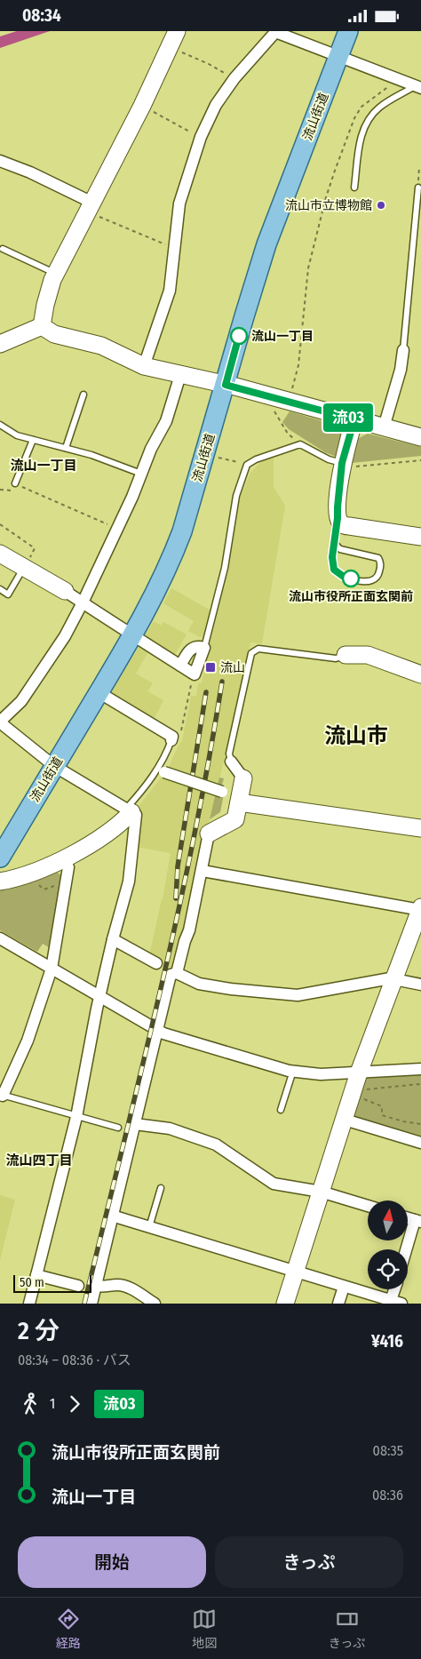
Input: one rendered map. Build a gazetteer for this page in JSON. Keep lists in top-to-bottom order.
{
  "streets": {
    "main road": ["流山街道"]
  },
  "districts": ["流山一丁目", "流山市", "流山四丁目"],
  "places": {
    "other": ["流山市立博物館", "流山一丁目", "流山市役所正面玄関前"],
    "transit": ["流山"]
  },
  "lines": ["bus line 流03"],
  "scale_bar": "50 m",
  "north": "top",
  "page": {
    "status": "08:34",
    "on_map": "流03",
    "scale": "50 m",
    "heading": ["2 分", "08:34 – 08:36 · バス", "¥416"],
    "legs": ["1", "流03"],
    "list": [
      {
        "name": "流山市役所正面玄関前",
        "value": "08:35"
      },
      {
        "name": "流山一丁目",
        "value": "08:36"
      }
    ],
    "buttons": ["開始", "きっぷ"],
    "tabs": ["経路", "地図", "きっぷ"]
  }
}
